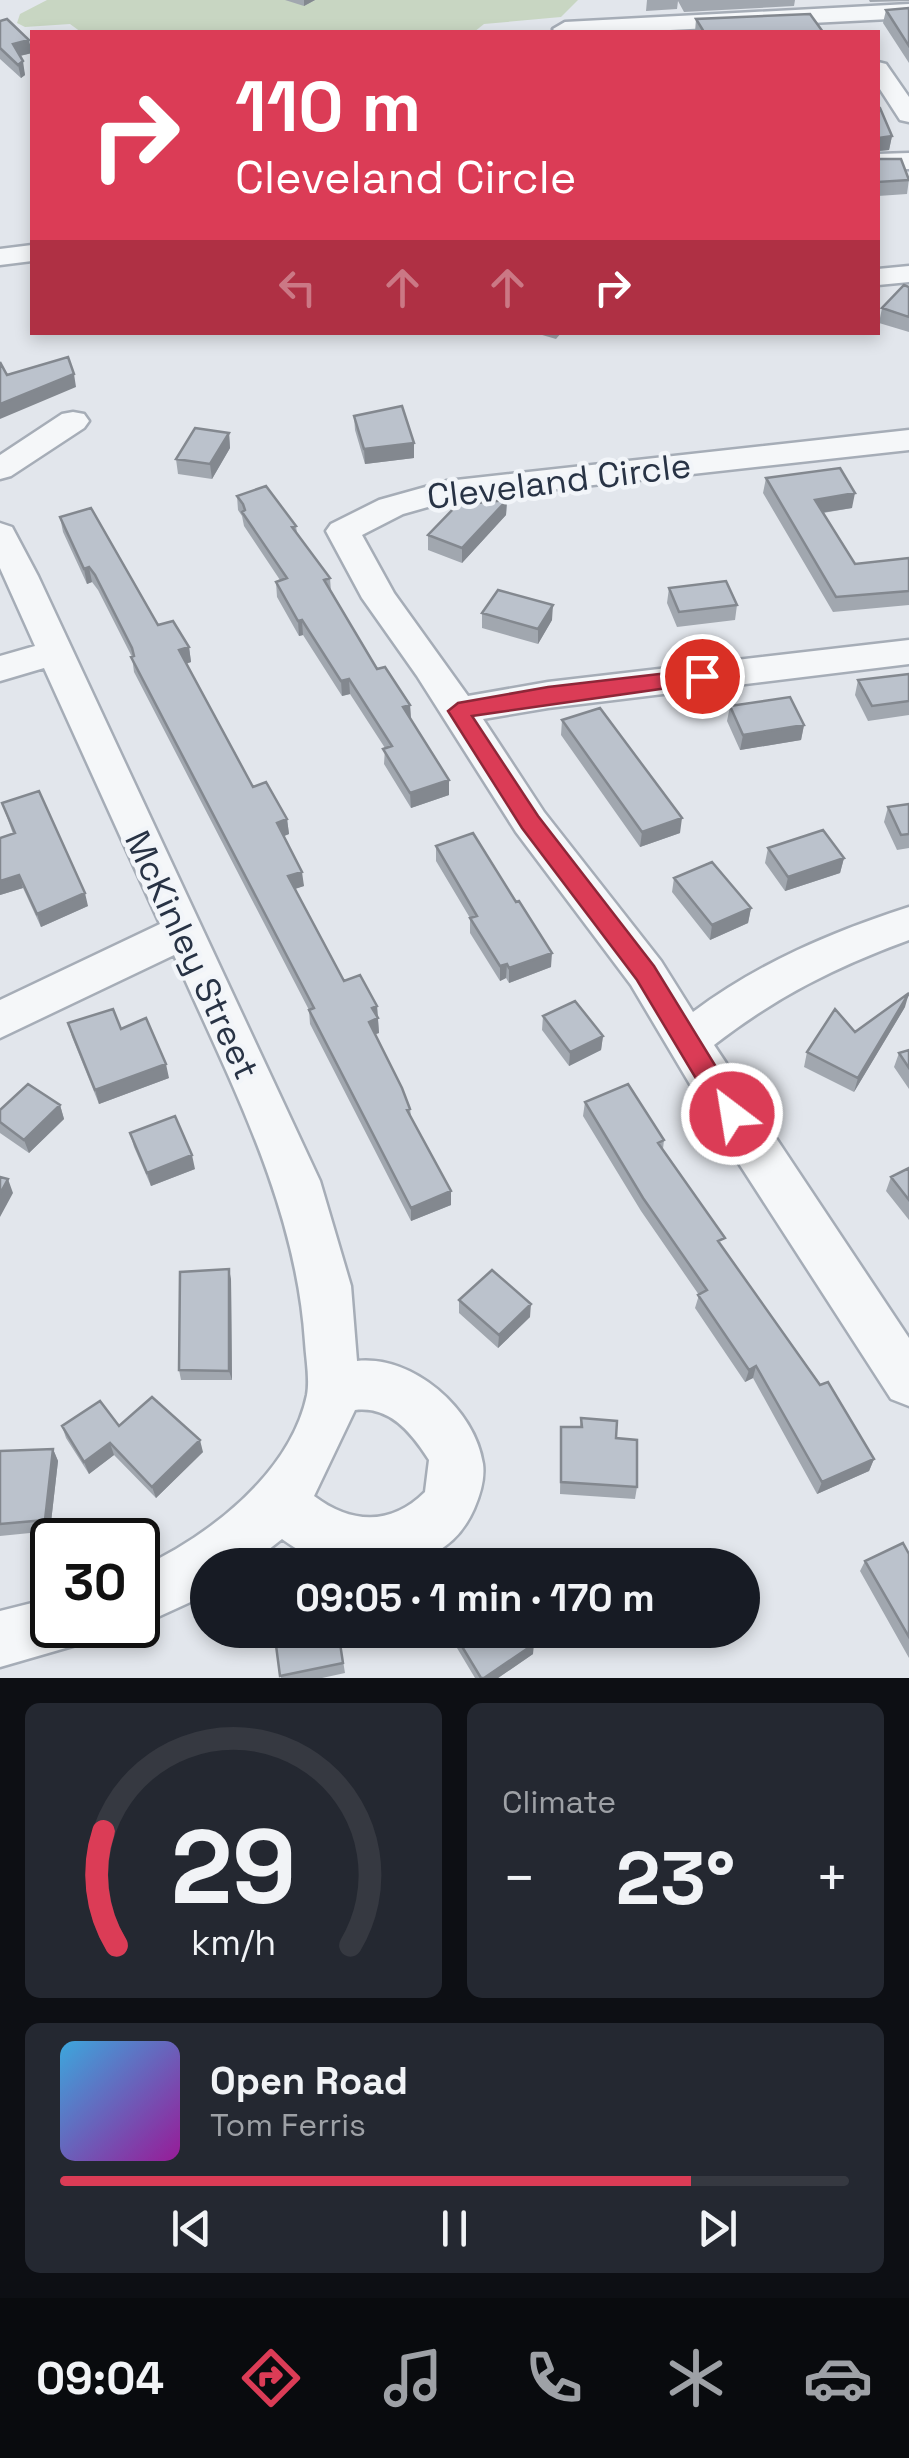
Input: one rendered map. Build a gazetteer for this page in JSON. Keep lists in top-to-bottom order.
{
  "streets": {
    "street": ["Cleveland Circle", "McKinley Street"]
  },
  "page": {
    "turn": ["110 m", "Cleveland Circle"],
    "limit": "30",
    "trip": "09:05 · 1 min · 170 m",
    "tile": "Climate",
    "heat": ["−", "23°", "+"],
    "song": ["Open Road", "Tom Ferris"],
    "tabs": "09:04",
    "gauge": ["29", "km/h"]
  }
}
